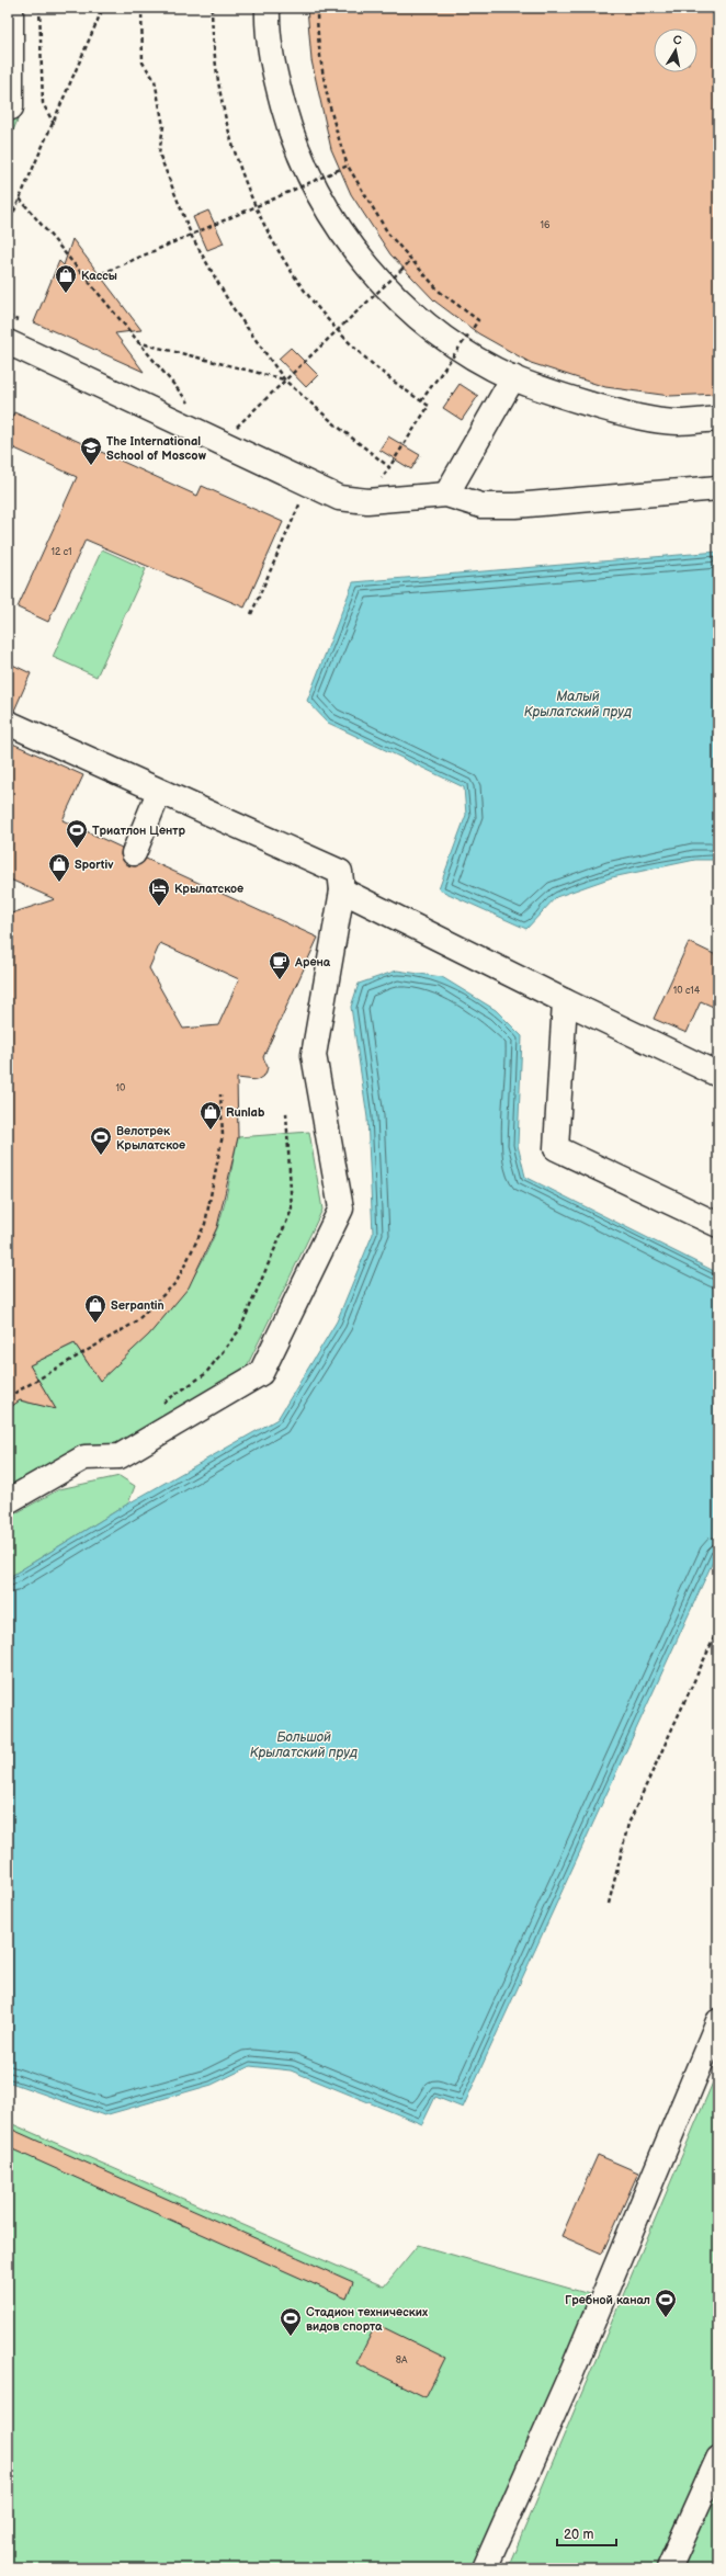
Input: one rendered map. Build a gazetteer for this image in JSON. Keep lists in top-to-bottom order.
{
  "water": ["Малый Крылатский пруд", "Большой Крылатский пруд"],
  "places": {
    "shop": [
      "Кассы",
      "Sportiv",
      "Runlab",
      "Serpantin"
    ],
    "school or university": ["The International School of Moscow"],
    "sports": [
      "Триатлон Центр",
      "Велотрек Крылатское",
      "Гребной канал",
      "Стадион технических видов спорта"
    ],
    "hotel": ["Крылатское"],
    "cafe": ["Арена"]
  },
  "house_numbers": [
    "16",
    "12 с1",
    "10 с14",
    "10",
    "8А"
  ],
  "scale_bar": "20 m",
  "north": "top"
}
